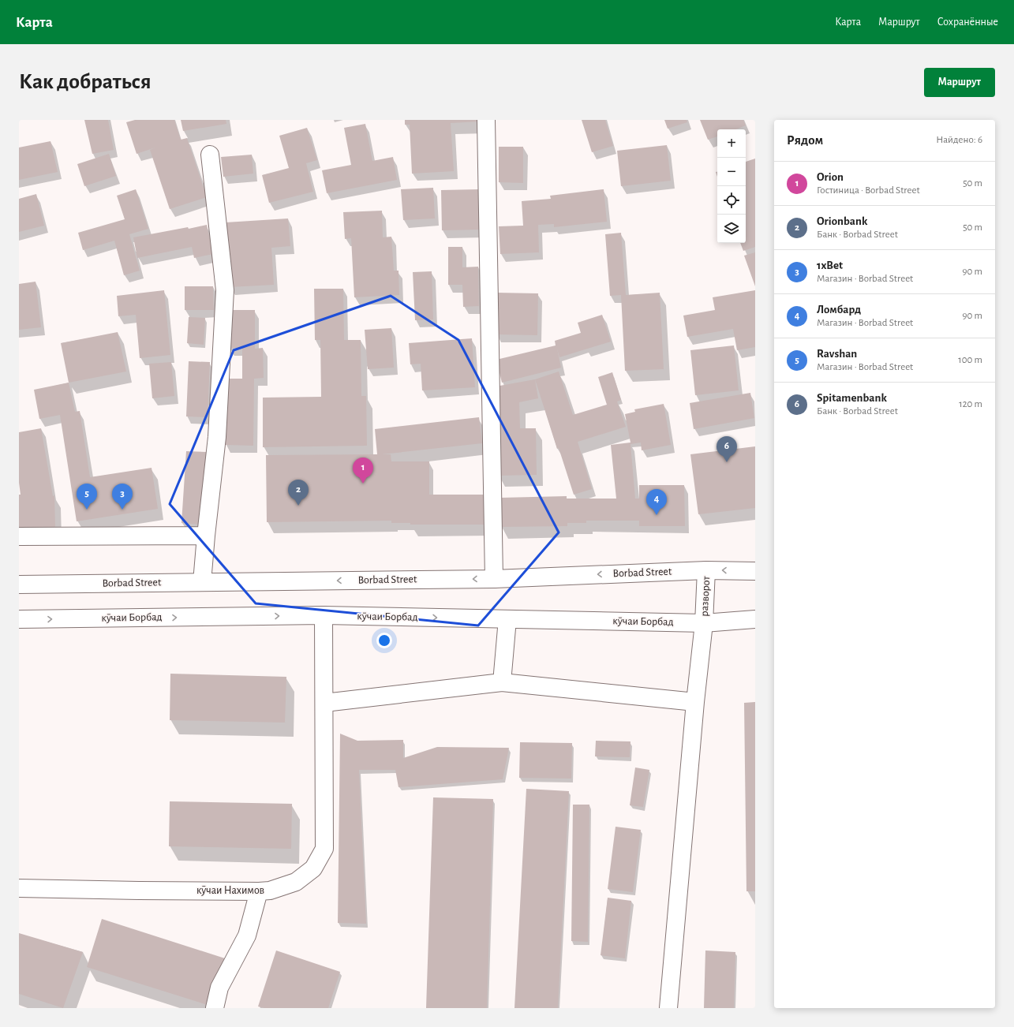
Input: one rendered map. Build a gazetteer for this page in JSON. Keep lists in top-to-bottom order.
{
  "streets": {
    "street": [
      "Borbad Street",
      "разворот",
      "кӯчаи Борбад",
      "кӯчаи Нахимов"
    ]
  },
  "crossings": [
    ["Borbad Street", "разворот"],
    ["разворот", "кӯчаи Борбад"],
    ["кӯчаи Борбад", "кӯчаи Нахимов"]
  ],
  "page": {
    "header": "Карта",
    "nav": ["Карта", "Маршрут", "Сохранённые"],
    "buttons": "Маршрут",
    "title": "Как добраться",
    "heading": ["Рядом", "Найдено: 6"],
    "map_buttons": ["+", "−"],
    "list": [
      {
        "mark": "1",
        "name": "Orion",
        "note": "Гостиница · Borbad Street",
        "value": "50 m"
      },
      {
        "mark": "2",
        "name": "Orionbank",
        "note": "Банк · Borbad Street",
        "value": "50 m"
      },
      {
        "mark": "3",
        "name": "1xBet",
        "note": "Магазин · Borbad Street",
        "value": "90 m"
      },
      {
        "mark": "4",
        "name": "Ломбард",
        "note": "Магазин · Borbad Street",
        "value": "90 m"
      },
      {
        "mark": "5",
        "name": "Ravshan",
        "note": "Магазин · Borbad Street",
        "value": "100 m"
      },
      {
        "mark": "6",
        "name": "Spitamenbank",
        "note": "Банк · Borbad Street",
        "value": "120 m"
      }
    ],
    "pins": [
      "6",
      "1",
      "2",
      "3",
      "5",
      "4"
    ]
  }
}
